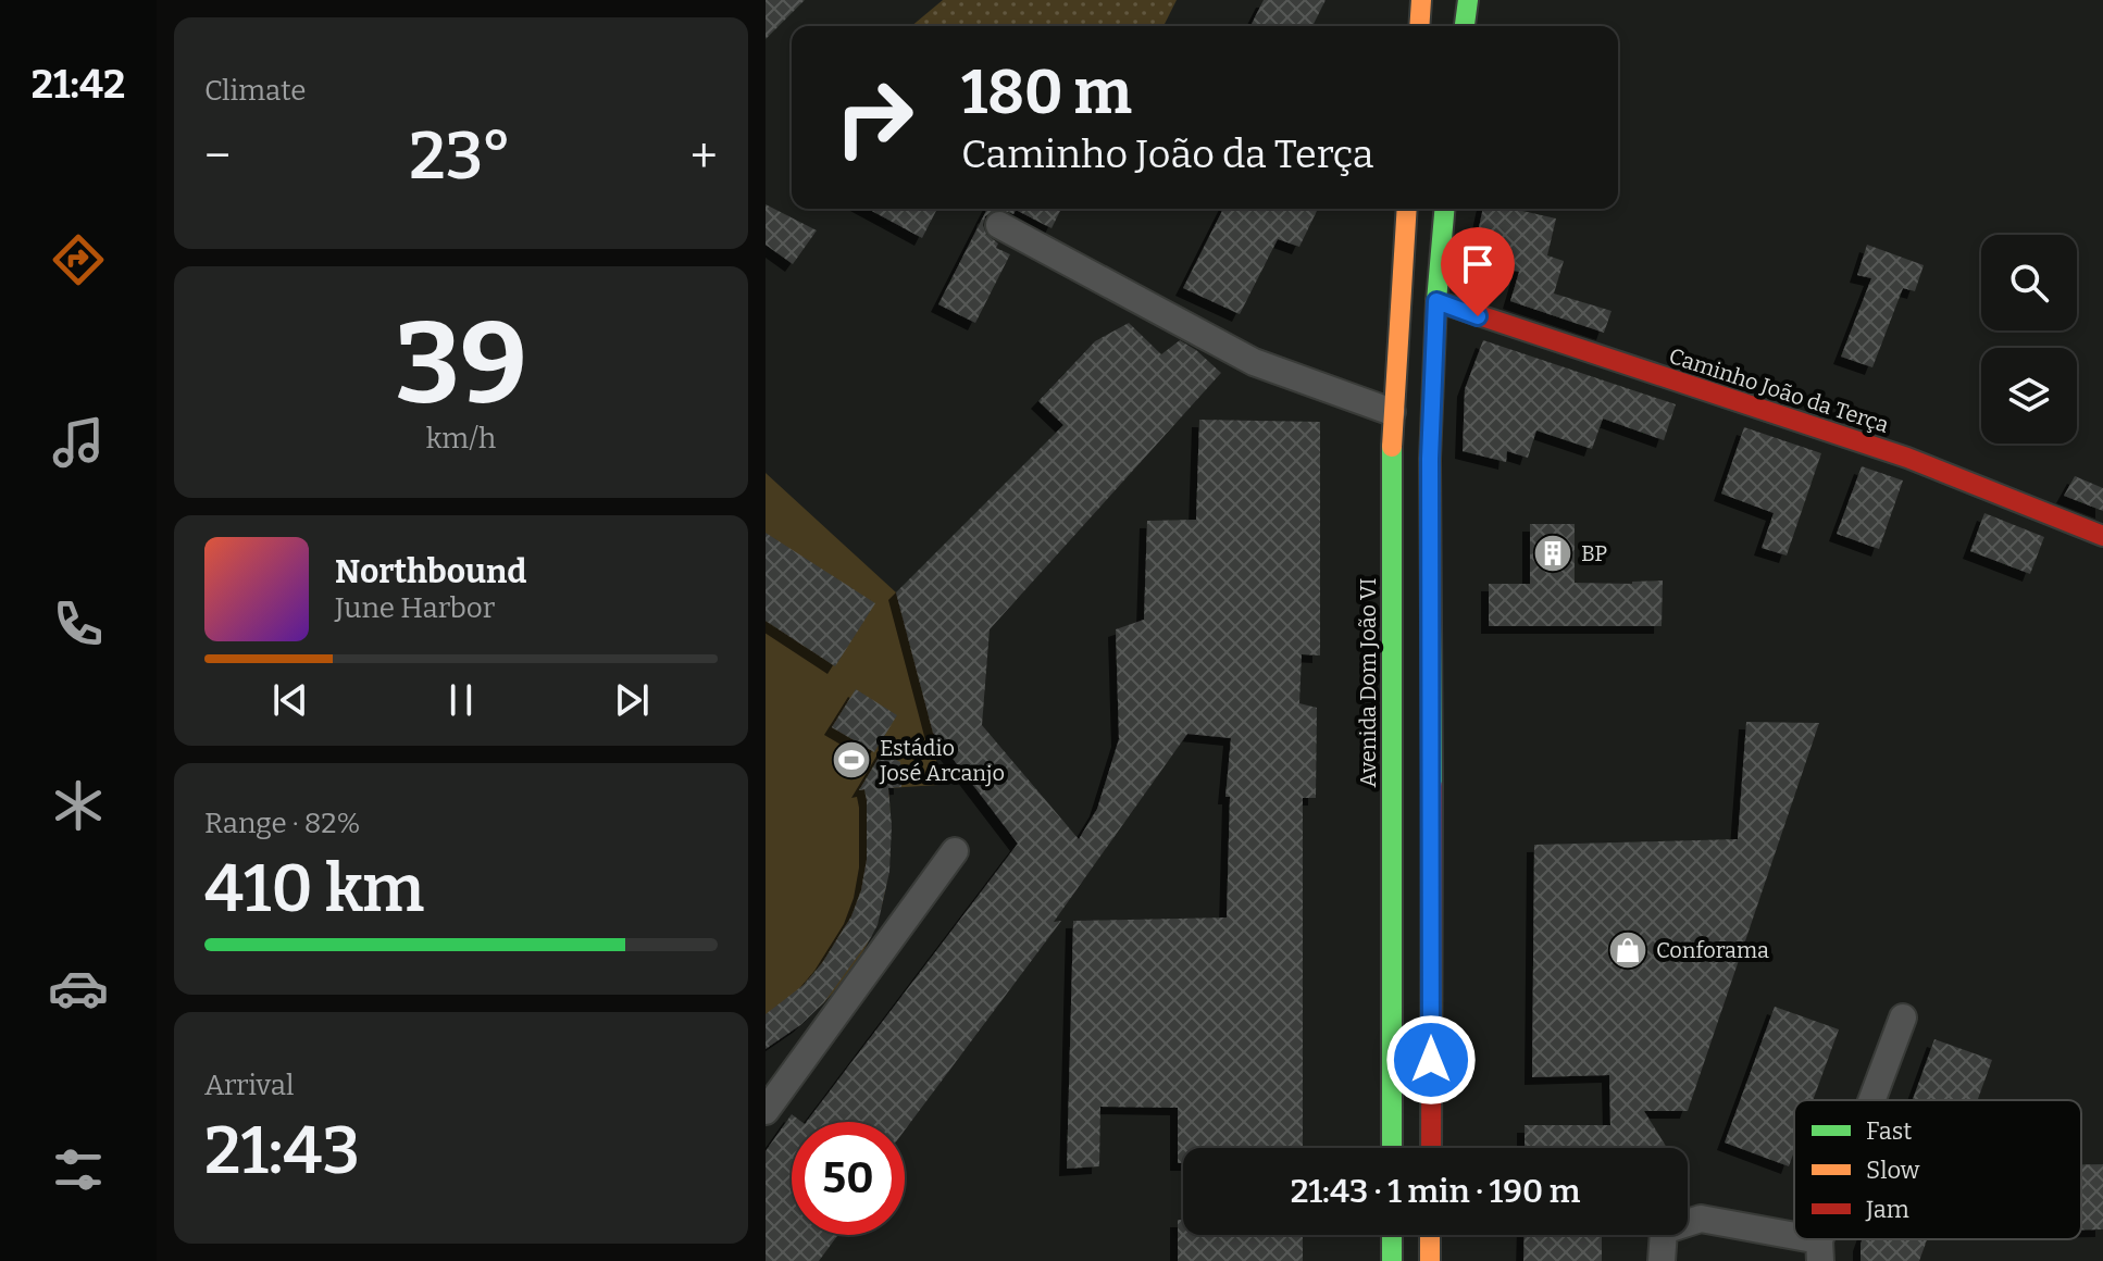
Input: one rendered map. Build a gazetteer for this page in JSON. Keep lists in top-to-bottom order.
{
  "streets": {
    "main road": ["Caminho João da Terça", "Avenida Dom João VI"]
  },
  "places": {
    "building": ["BP"],
    "sports": ["Estádio José Arcanjo"],
    "shop": ["Conforama"]
  },
  "legend": ["Fast", "Slow", "Jam"],
  "page": {
    "tabs": "21:42",
    "tile": [
      "Climate",
      ["39", "km/h"],
      ["Range · 82%", "410 km"],
      ["Arrival", "21:43"]
    ],
    "turn": ["180 m", "Caminho João da Terça"],
    "heat": ["−", "23°", "+"],
    "song": ["Northbound", "June Harbor"],
    "limit": "50",
    "trip": "21:43 · 1 min · 190 m"
  }
}
